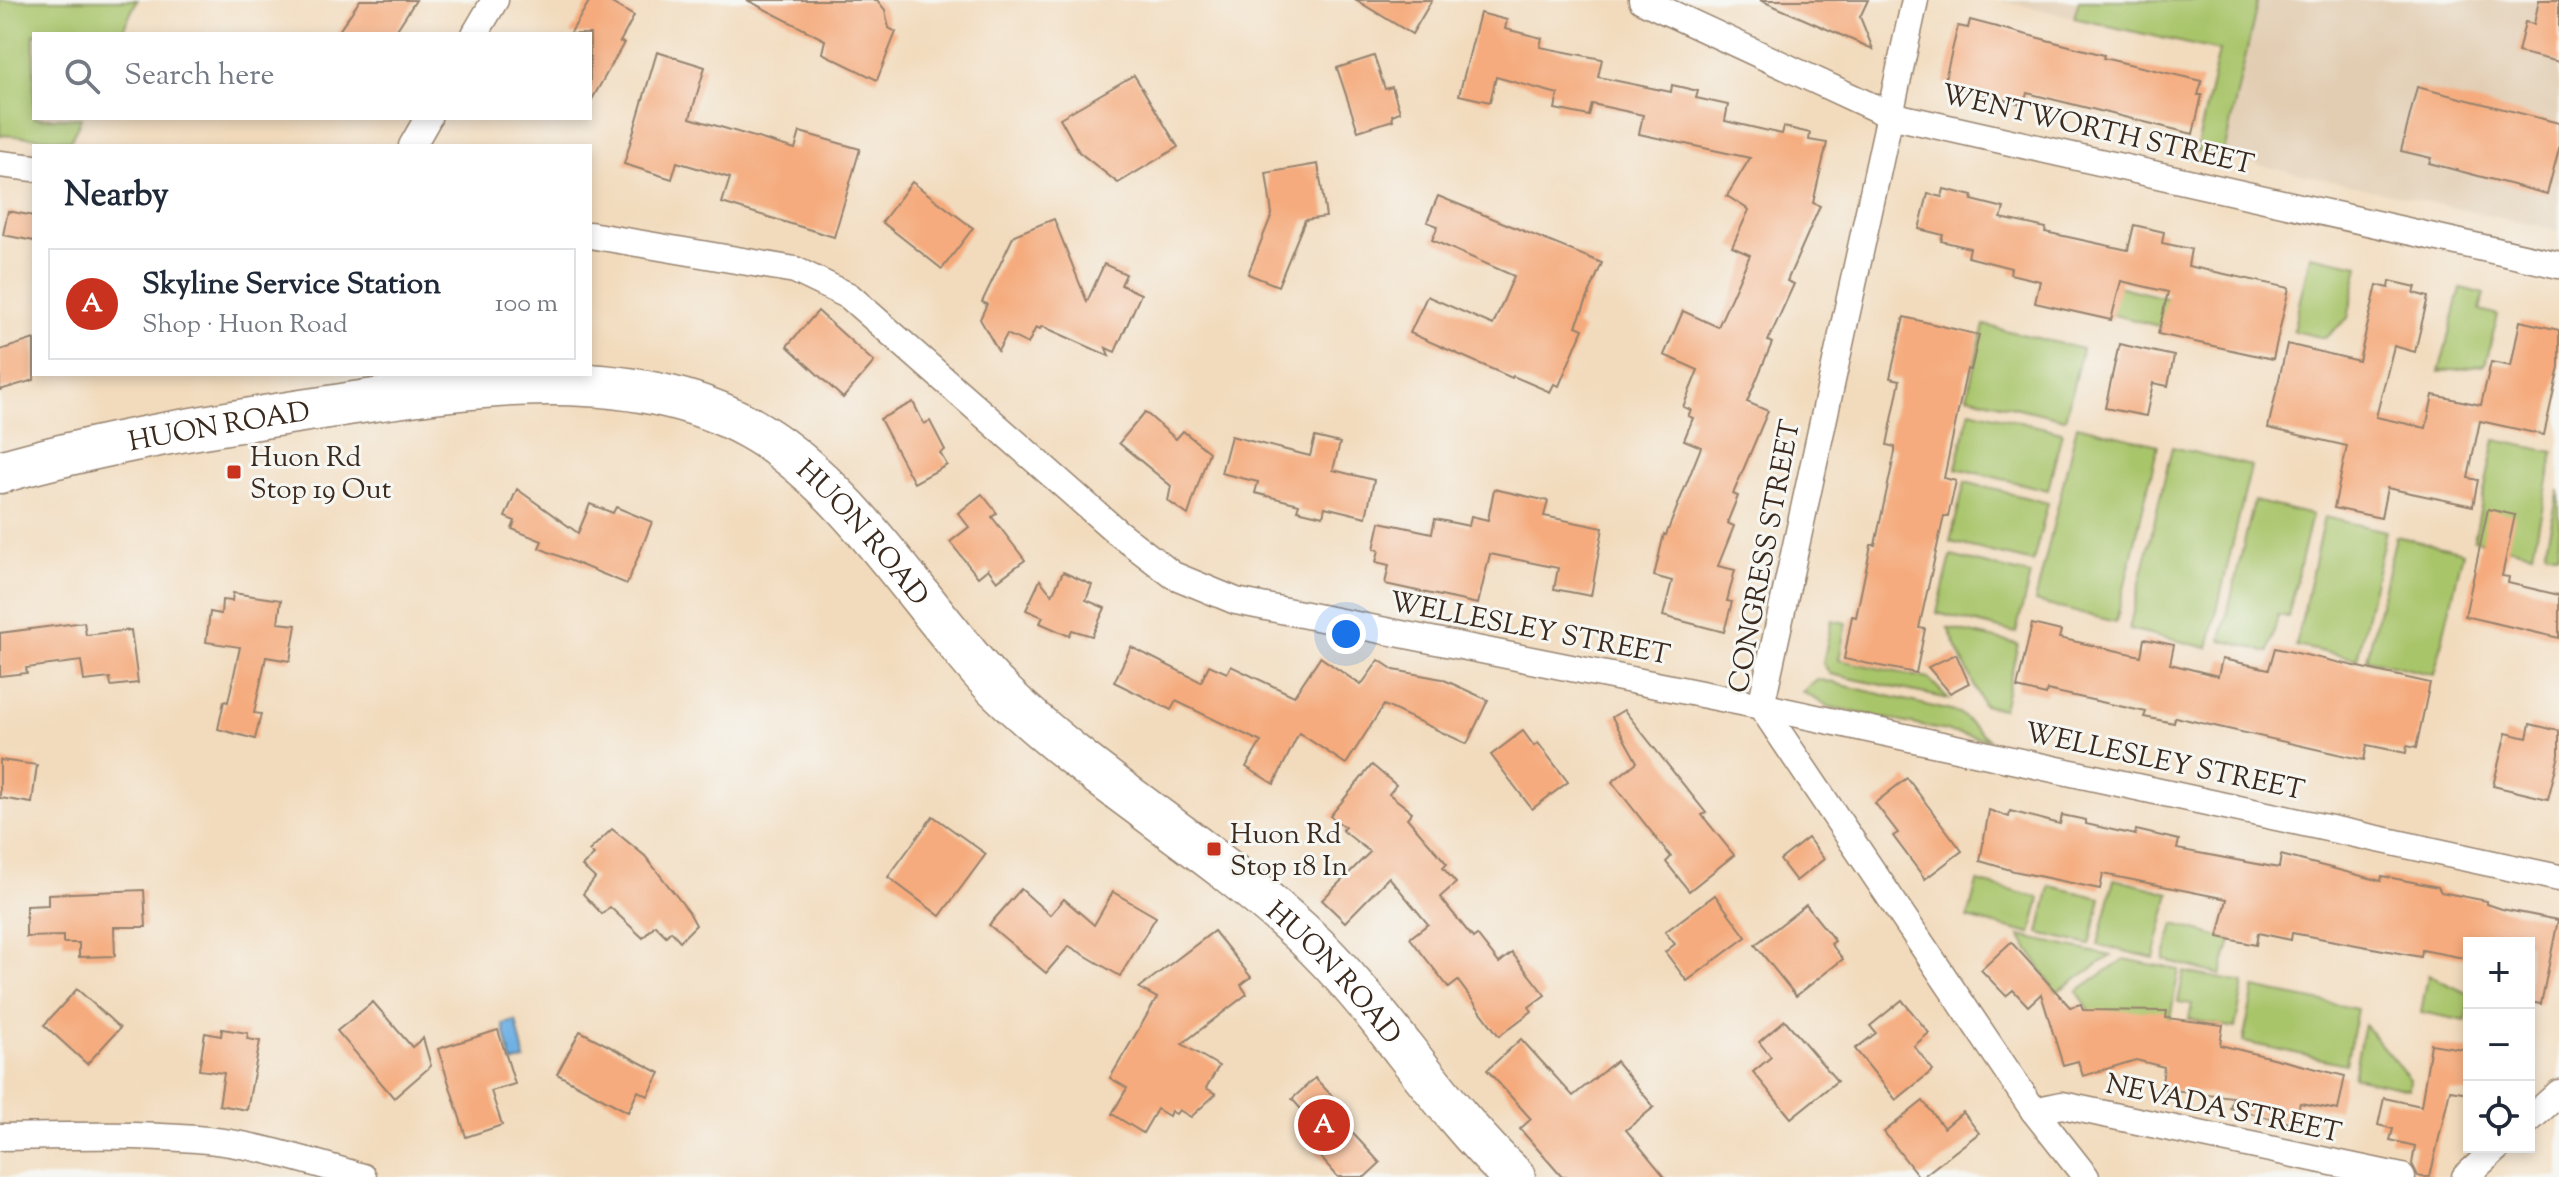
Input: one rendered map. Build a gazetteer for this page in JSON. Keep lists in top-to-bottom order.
{
  "streets": {
    "main road": ["HUON ROAD"],
    "street": [
      "WENTWORTH STREET",
      "CONGRESS STREET",
      "WELLESLEY STREET",
      "NEVADA STREET"
    ]
  },
  "crossings": [
    ["WENTWORTH STREET", "CONGRESS STREET"],
    ["CONGRESS STREET", "WELLESLEY STREET"],
    ["CONGRESS STREET", "NEVADA STREET"]
  ],
  "places": {
    "transit": ["Huon Rd Stop 19 Out", "Huon Rd Stop 18 In"]
  },
  "page": {
    "search": "Search here",
    "heading": "Nearby",
    "list": [
      {
        "mark": "A",
        "name": "Skyline Service Station",
        "note": "Shop · Huon Road",
        "value": "100 m"
      }
    ],
    "map_buttons": ["+", "−"],
    "pins": "A"
  }
}
